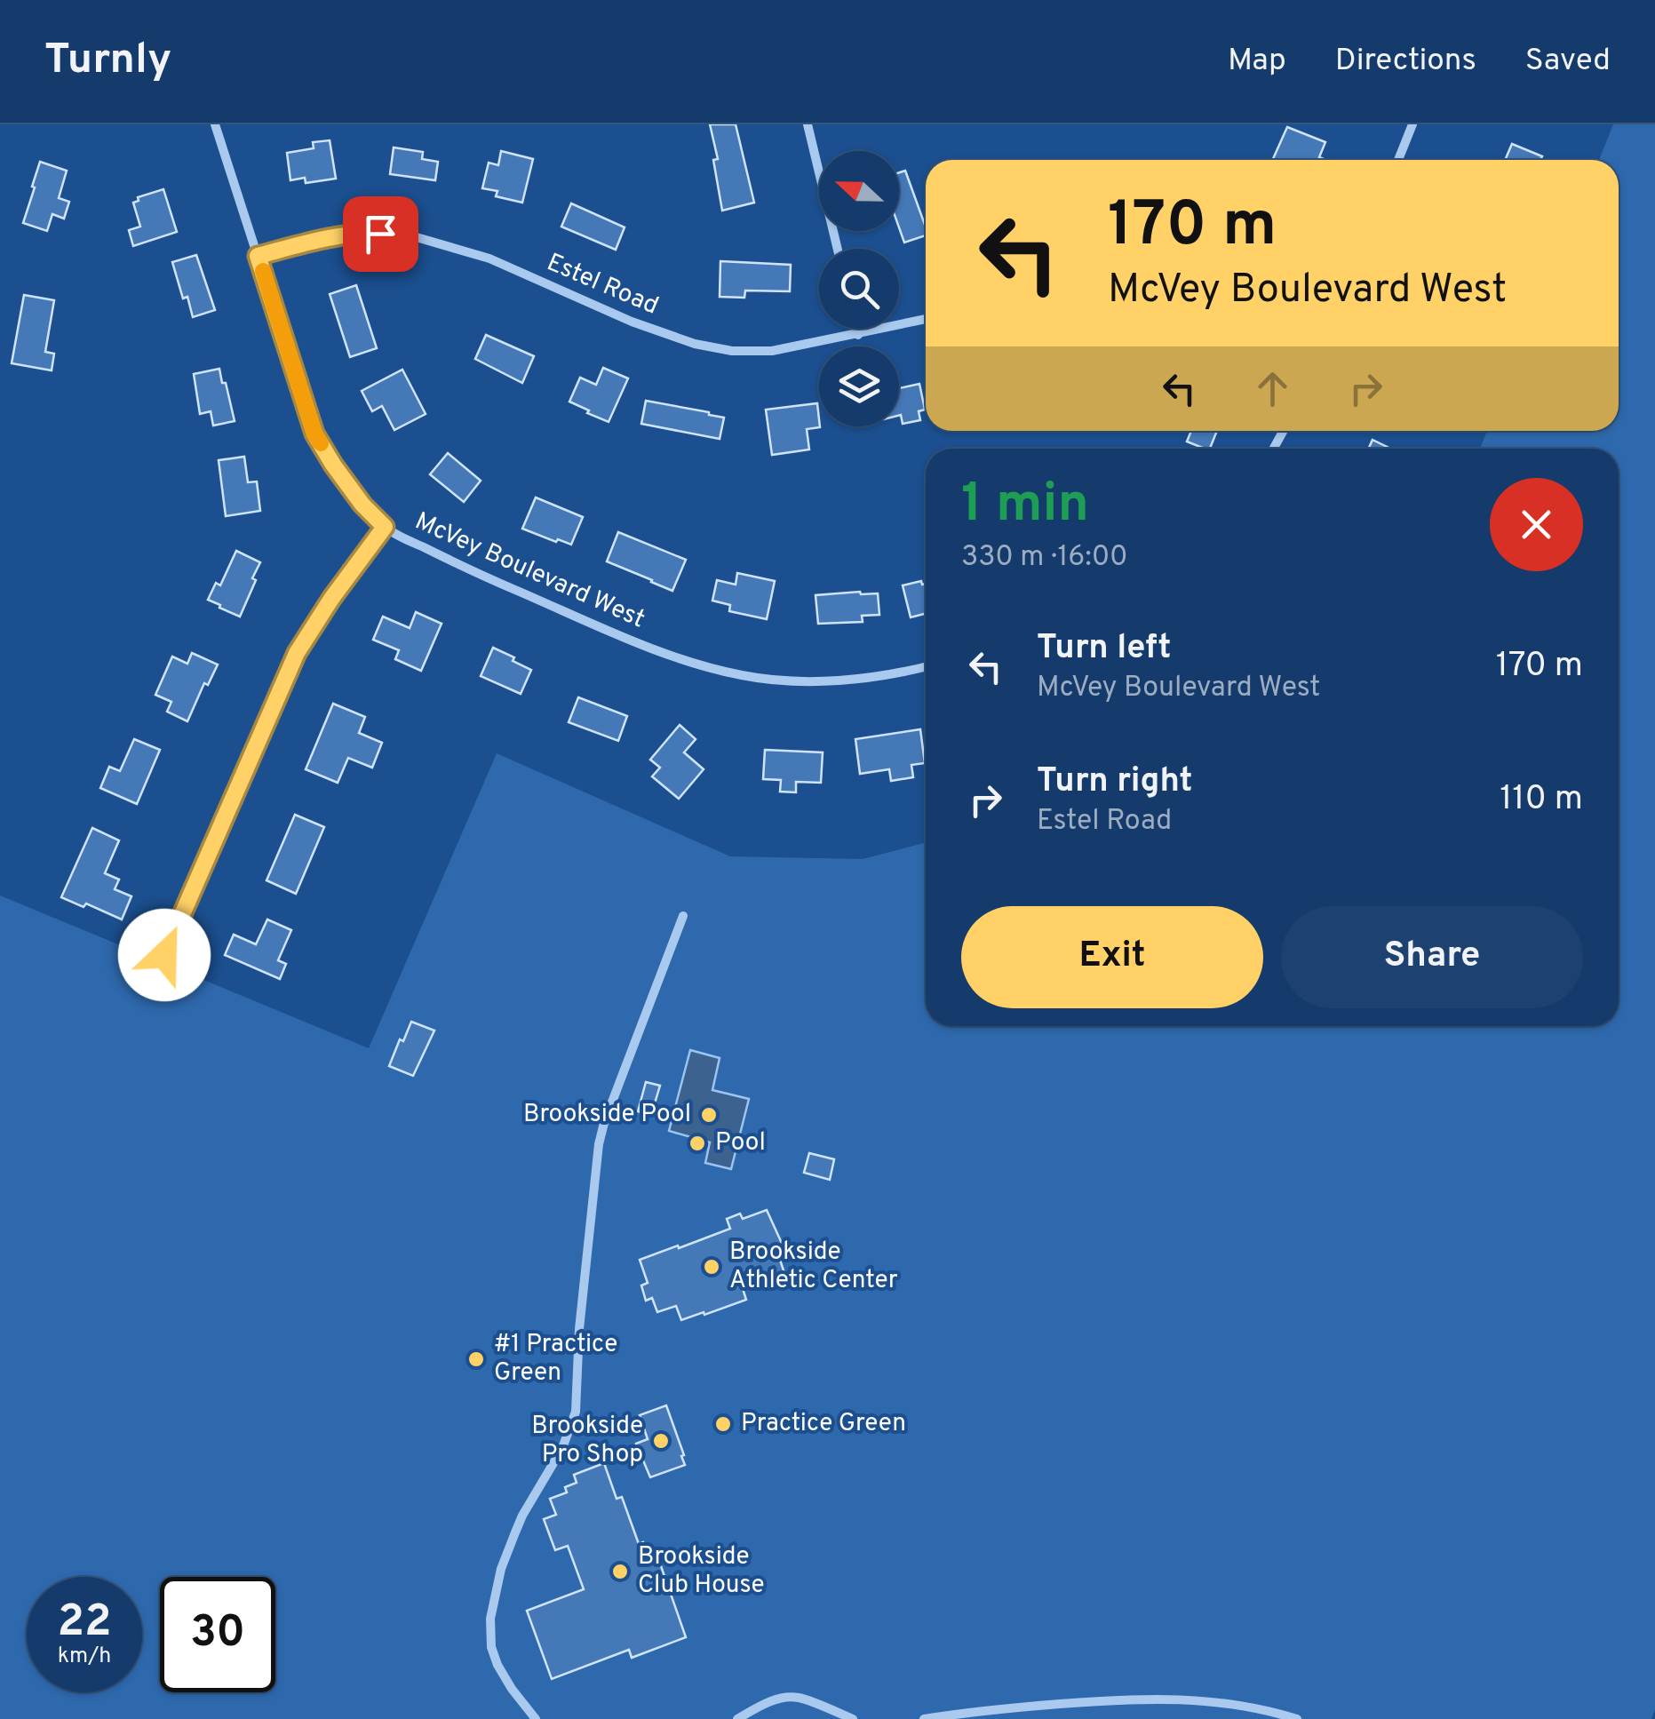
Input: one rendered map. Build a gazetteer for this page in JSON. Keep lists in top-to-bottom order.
{
  "streets": {
    "street": ["Estel Road", "McVey Boulevard West"]
  },
  "crossings": [
    ["Estel Road", "McVey Boulevard West"]
  ],
  "places": [
    "Brookside Pool",
    "Pool",
    "Brookside Athletic Center",
    "#1 Practice Green",
    "Practice Green",
    "Brookside Pro Shop",
    "Brookside Club House"
  ],
  "north": "left",
  "page": {
    "header": "Turnly",
    "nav": ["Map", "Directions", "Saved"],
    "turn": ["170 m", "McVey Boulevard West"],
    "heading": ["1 min", "330 m · 16:00"],
    "list": [
      {
        "name": "Turn left",
        "note": "McVey Boulevard West",
        "value": "170 m"
      },
      {
        "name": "Turn right",
        "note": "Estel Road",
        "value": "110 m"
      }
    ],
    "buttons": ["Exit", "Share"],
    "speed": "22 km/h",
    "limit": "30"
  }
}
